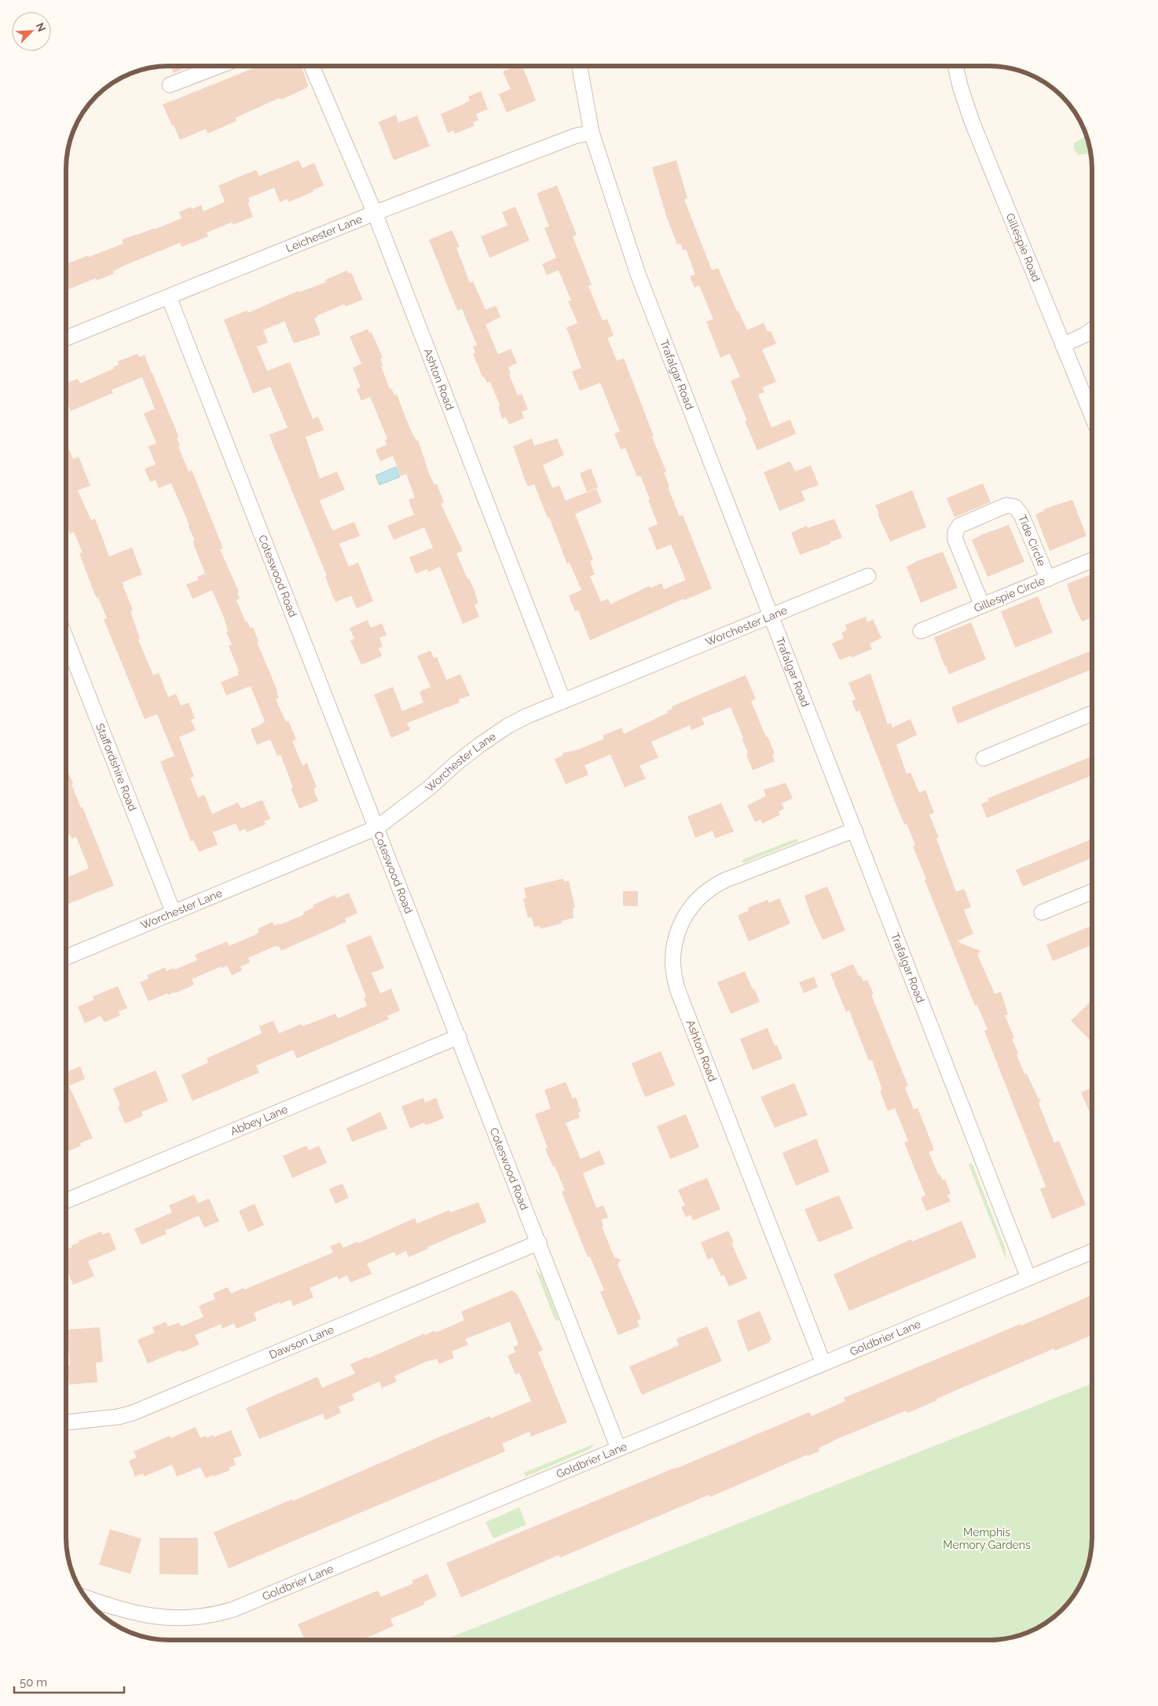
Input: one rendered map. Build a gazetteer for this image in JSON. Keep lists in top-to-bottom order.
{
  "streets": {
    "street": [
      "Leichester Lane",
      "Gillespie Road",
      "Trafalgar Road",
      "Ashton Road",
      "Tide Circle",
      "Coteswood Road",
      "Gillespie Circle",
      "Worchester Lane",
      "Staffordshire Road",
      "Abbey Lane",
      "Goldbrier Lane",
      "Dawson Lane"
    ]
  },
  "crossings": [
    ["Leichester Lane", "Trafalgar Road"],
    ["Leichester Lane", "Ashton Road"],
    ["Leichester Lane", "Coteswood Road"],
    ["Trafalgar Road", "Ashton Road"],
    ["Trafalgar Road", "Worchester Lane"],
    ["Trafalgar Road", "Goldbrier Lane"],
    ["Ashton Road", "Worchester Lane"],
    ["Ashton Road", "Goldbrier Lane"],
    ["Tide Circle", "Gillespie Circle"],
    ["Coteswood Road", "Worchester Lane"],
    ["Coteswood Road", "Abbey Lane"],
    ["Coteswood Road", "Goldbrier Lane"],
    ["Coteswood Road", "Dawson Lane"],
    ["Worchester Lane", "Staffordshire Road"]
  ],
  "parks": ["Memphis Memory Gardens"],
  "scale_bar": "50 m",
  "north": "top right"
}
